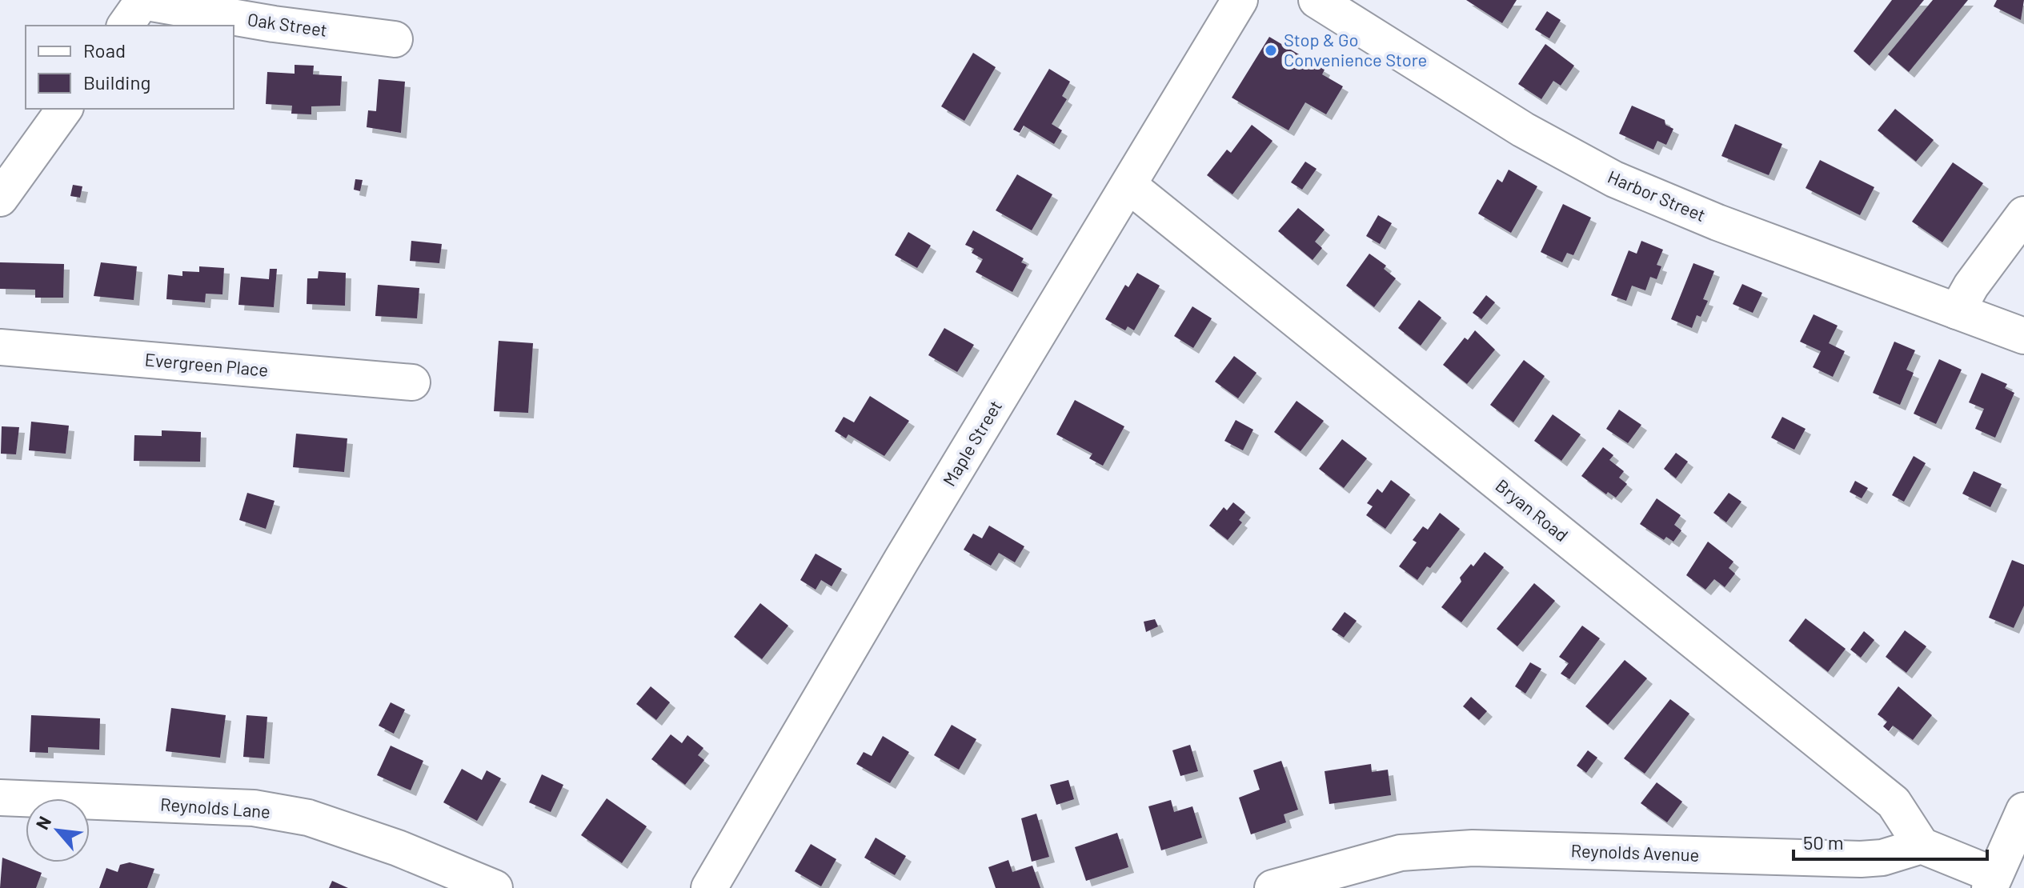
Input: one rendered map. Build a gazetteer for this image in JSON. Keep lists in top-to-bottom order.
{
  "streets": {
    "street": [
      "Oak Street",
      "Harbor Street",
      "Evergreen Place",
      "Maple Street",
      "Bryan Road",
      "Reynolds Lane",
      "Reynolds Avenue"
    ]
  },
  "crossings": [
    ["Maple Street", "Bryan Road"],
    ["Bryan Road", "Reynolds Avenue"]
  ],
  "places": ["Stop & Go Convenience Store"],
  "legend": ["Road", "Building"],
  "scale_bar": "50 m",
  "north": "top left"
}
